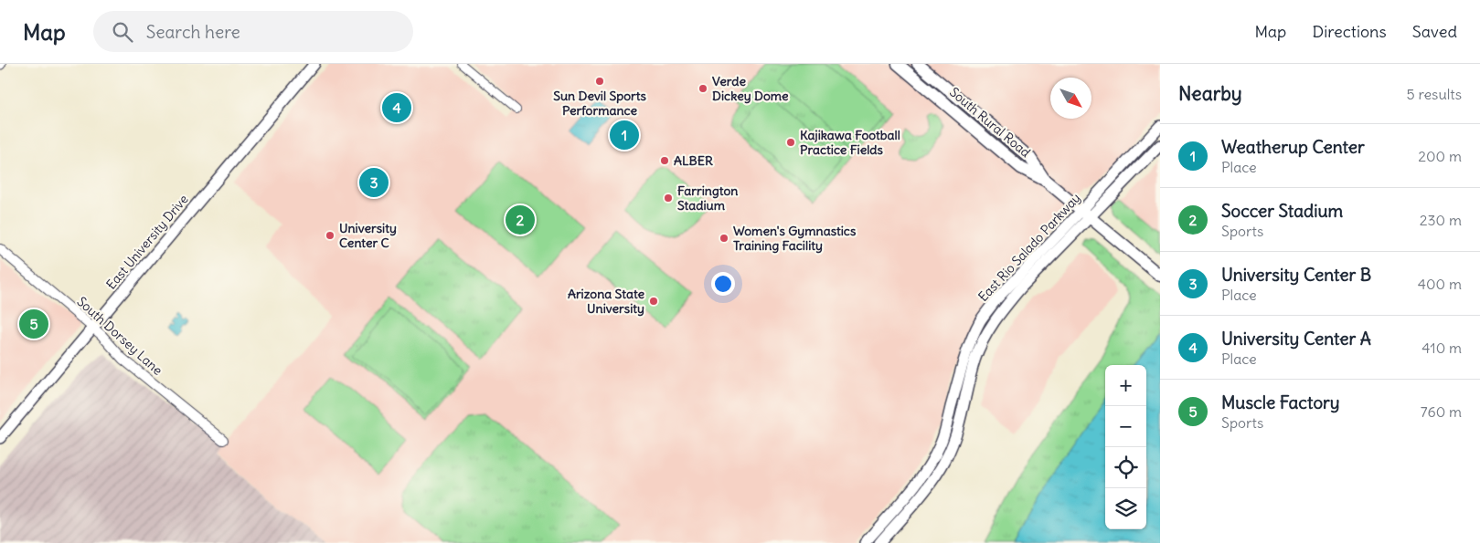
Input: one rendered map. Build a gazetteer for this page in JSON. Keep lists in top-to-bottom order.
{
  "streets": {
    "main road": ["South Rural Road", "East University Drive", "East Rio Salado Parkway"],
    "street": ["South Dorsey Lane"]
  },
  "crossings": [
    ["South Rural Road", "East Rio Salado Parkway"],
    ["East University Drive", "South Dorsey Lane"]
  ],
  "places": [
    "Sun Devil Sports Performance",
    "Verde Dickey Dome",
    "Kajikawa Football Practice Fields",
    "ALBER",
    "Farrington Stadium",
    "University Center C",
    "Women's Gymnastics Training Facility",
    "Arizona State University"
  ],
  "north": "bottom right",
  "page": {
    "header": "Map",
    "search": "Search here",
    "nav": ["Map", "Directions", "Saved"],
    "heading": ["Nearby", "5 results"],
    "pins": [
      "4",
      "1",
      "3",
      "2",
      "5"
    ],
    "list": [
      {
        "mark": "1",
        "name": "Weatherup Center",
        "note": "Place",
        "value": "200 m"
      },
      {
        "mark": "2",
        "name": "Soccer Stadium",
        "note": "Sports",
        "value": "230 m"
      },
      {
        "mark": "3",
        "name": "University Center B",
        "note": "Place",
        "value": "400 m"
      },
      {
        "mark": "4",
        "name": "University Center A",
        "note": "Place",
        "value": "410 m"
      },
      {
        "mark": "5",
        "name": "Muscle Factory",
        "note": "Sports",
        "value": "760 m"
      }
    ],
    "map_buttons": ["+", "−"]
  }
}
